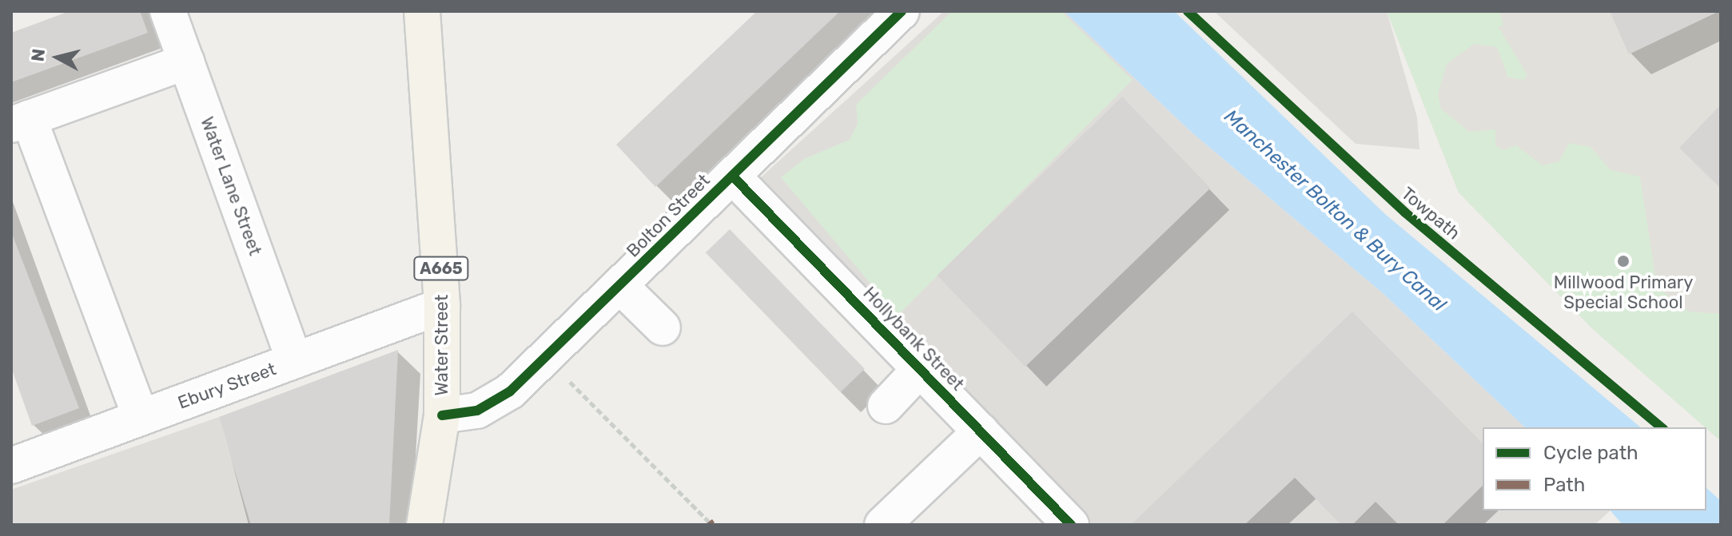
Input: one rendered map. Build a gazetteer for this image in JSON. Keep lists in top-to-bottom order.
{
  "streets": {
    "main road": ["A665", "Water Street"],
    "street": [
      "Water Lane Street",
      "Bolton Street",
      "Hollybank Street",
      "Ebury Street"
    ],
    "cycle path": ["Towpath"]
  },
  "crossings": [
    ["Water Lane Street", "Ebury Street"],
    ["Bolton Street", "Hollybank Street"],
    ["Bolton Street", "Water Street"],
    ["Water Street", "Ebury Street"]
  ],
  "water": ["Manchester Bolton & Bury Canal"],
  "places": ["Millwood Primary Special School"],
  "legend": ["Cycle path", "Path"],
  "north": "left"
}
